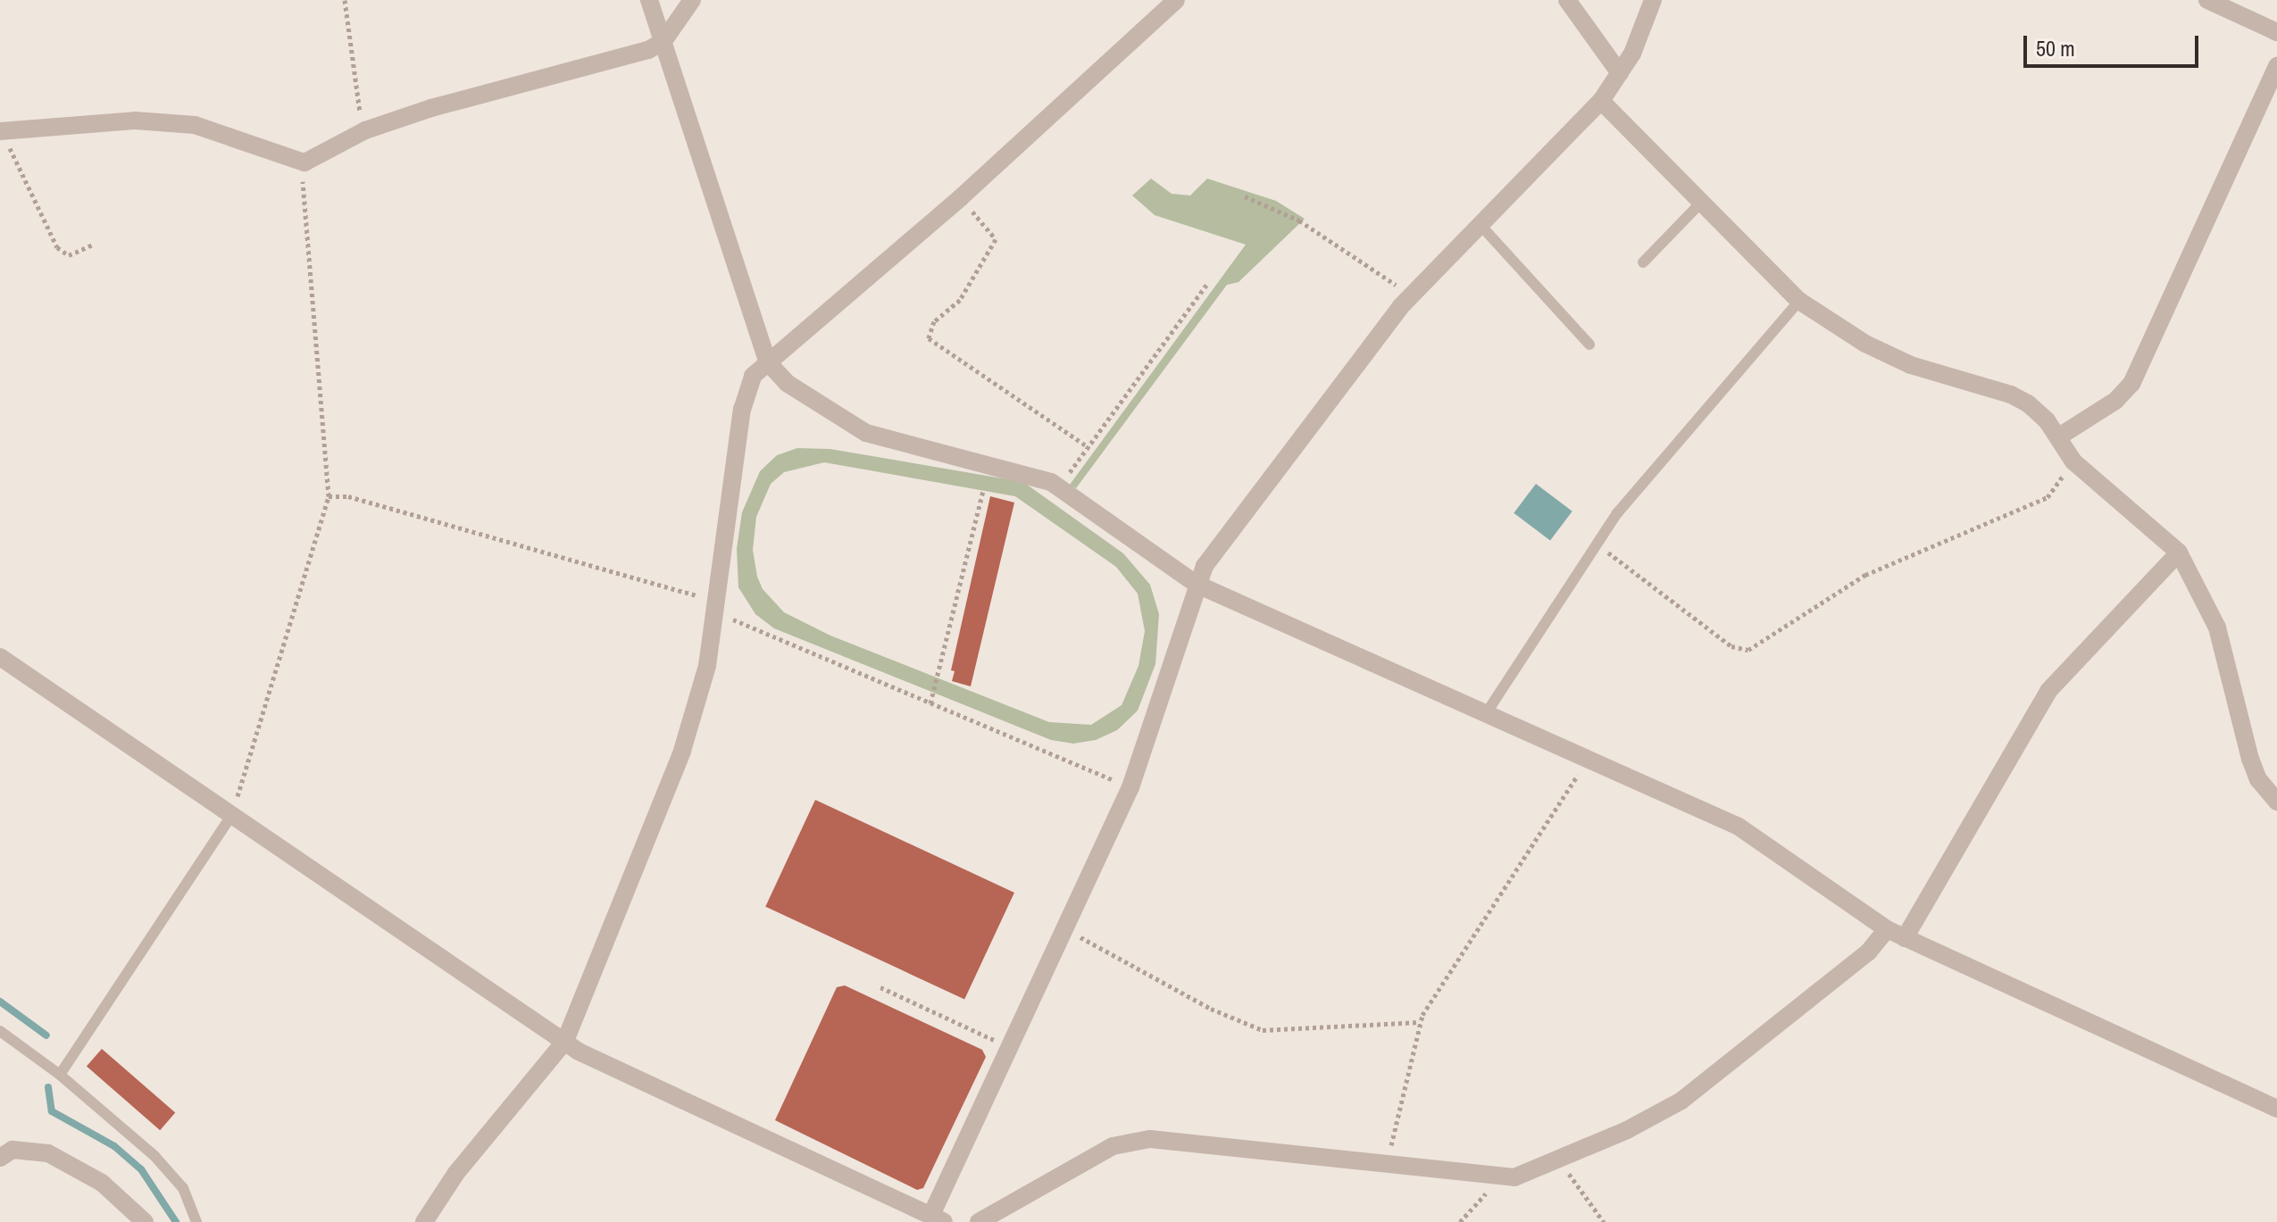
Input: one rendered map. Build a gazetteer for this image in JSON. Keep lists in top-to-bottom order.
{
  "scale_bar": "50 m"
}
